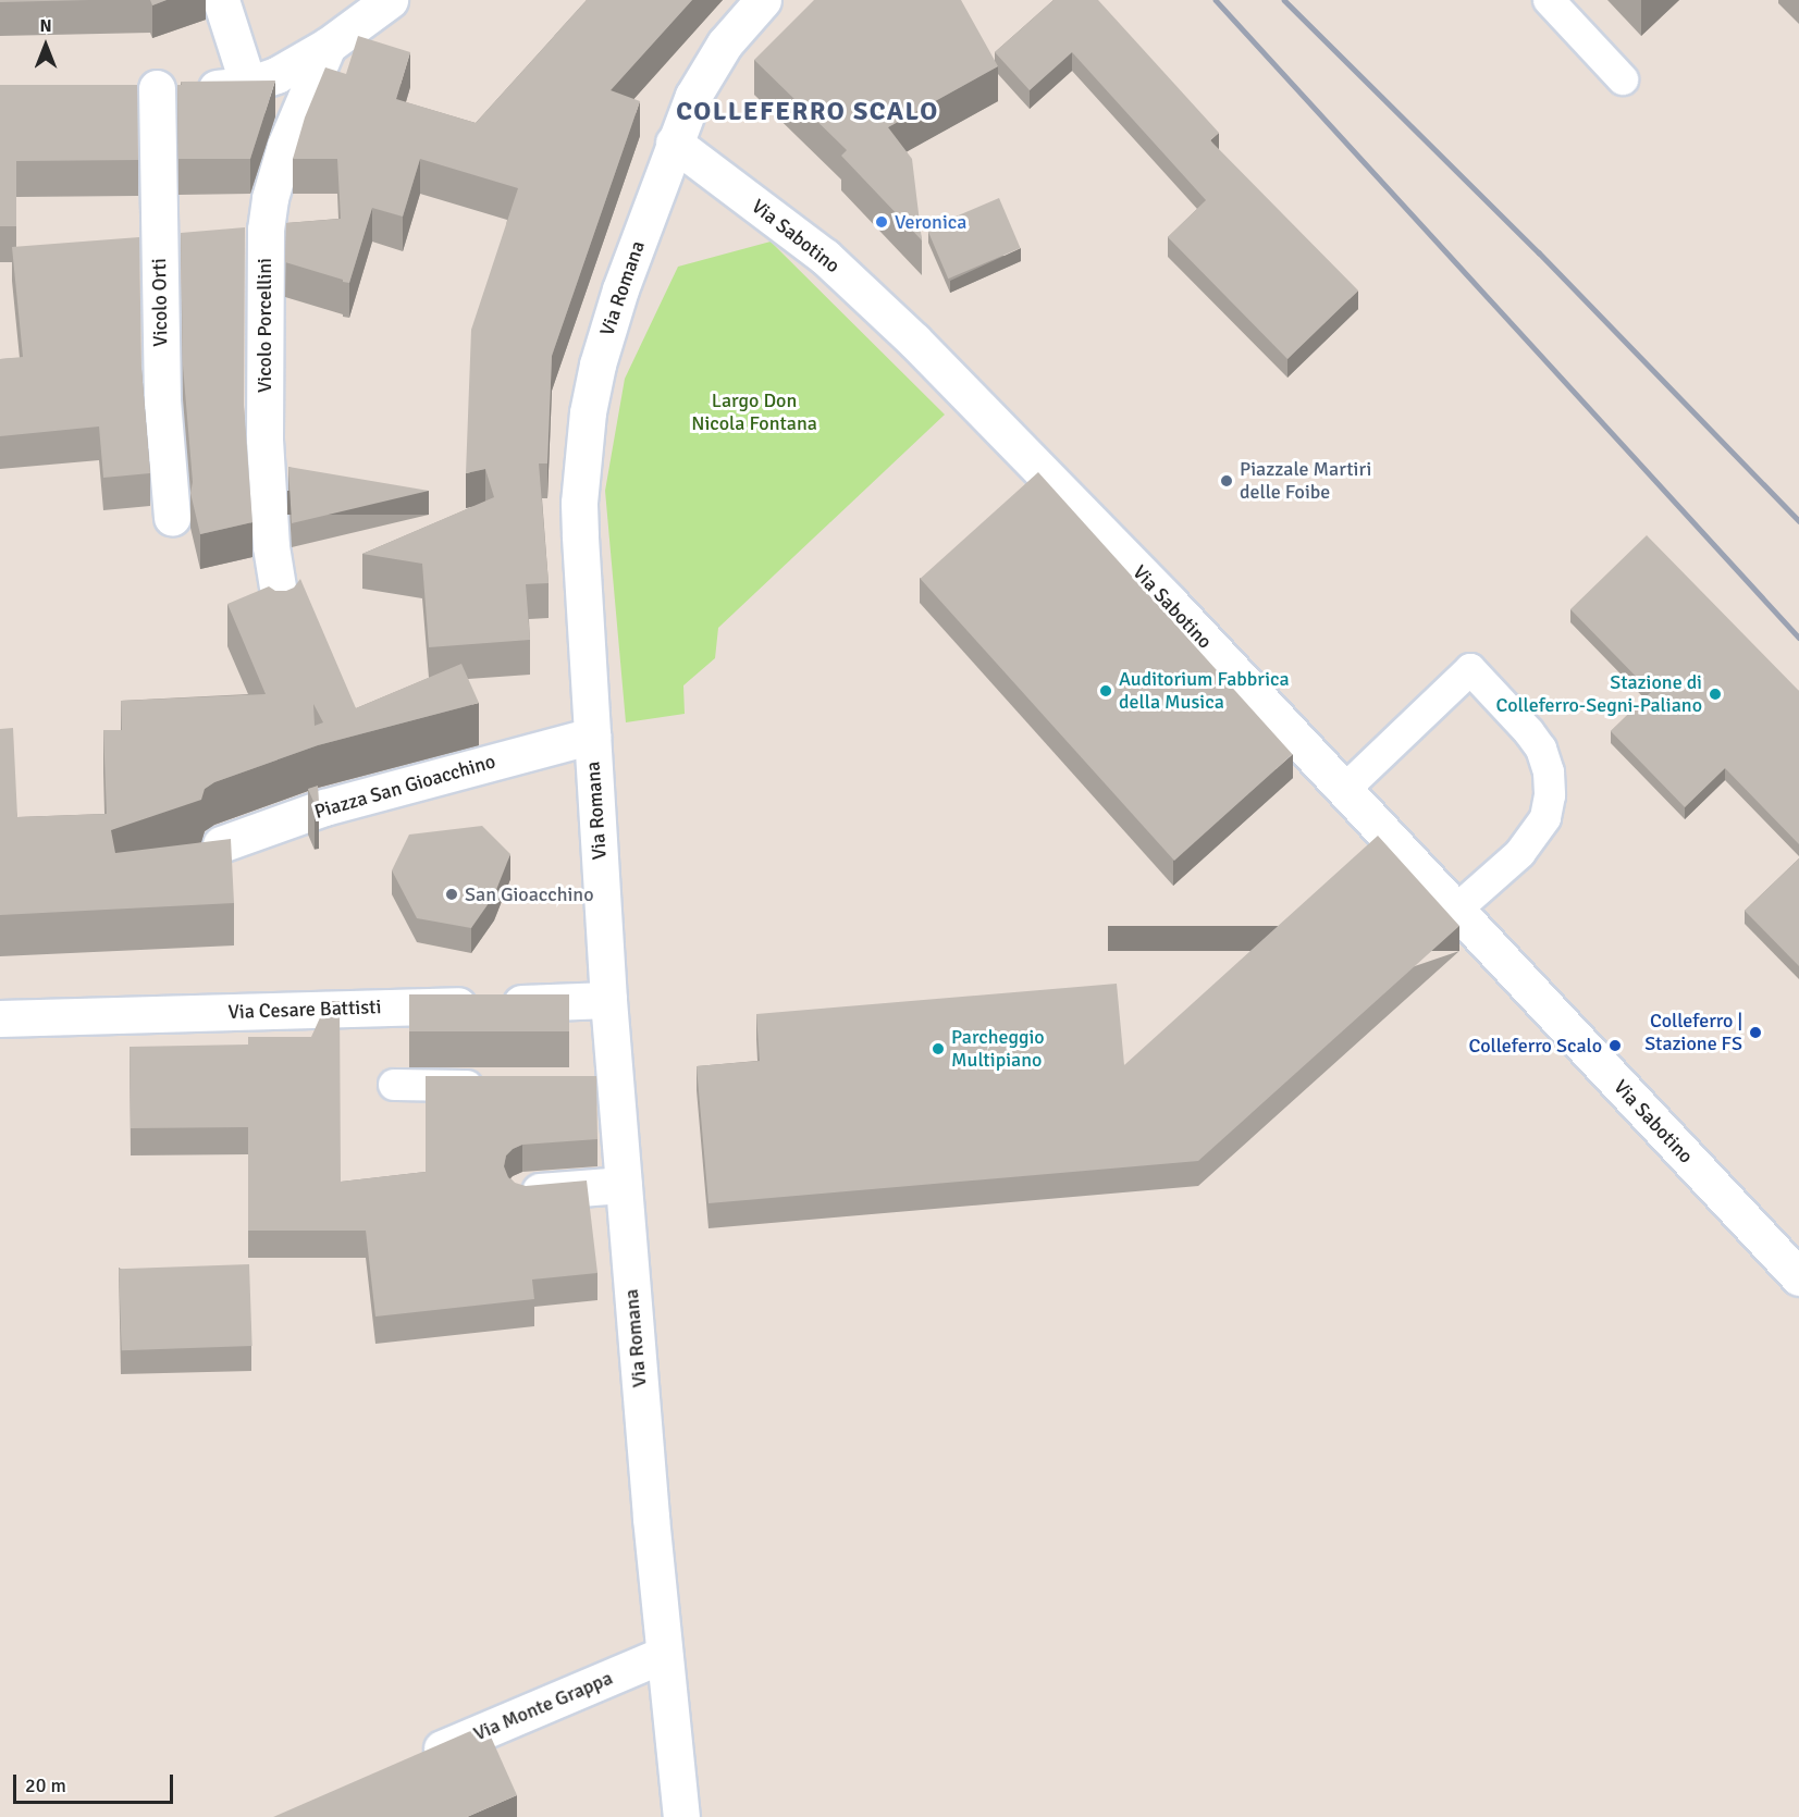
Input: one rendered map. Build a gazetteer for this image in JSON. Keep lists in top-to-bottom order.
{
  "streets": {
    "street": [
      "Via Sabotino",
      "Via Romana",
      "Vicolo Orti",
      "Vicolo Porcellini",
      "Piazza San Gioacchino",
      "Via Cesare Battisti",
      "Via Monte Grappa"
    ]
  },
  "crossings": [
    ["Via Sabotino", "Via Romana"],
    ["Via Romana", "Piazza San Gioacchino"],
    ["Via Romana", "Via Cesare Battisti"],
    ["Via Romana", "Via Monte Grappa"]
  ],
  "districts": ["COLLEFERRO SCALO"],
  "parks": ["Largo Don Nicola Fontana"],
  "places": [
    "Veronica",
    "Piazzale Martiri delle Foibe",
    "Auditorium Fabbrica della Musica",
    "Stazione di Colleferro-Segni-Paliano",
    "San Gioacchino",
    "Colleferro | Stazione FS",
    "Colleferro Scalo",
    "Parcheggio Multipiano"
  ],
  "scale_bar": "20 m",
  "north": "top"
}
